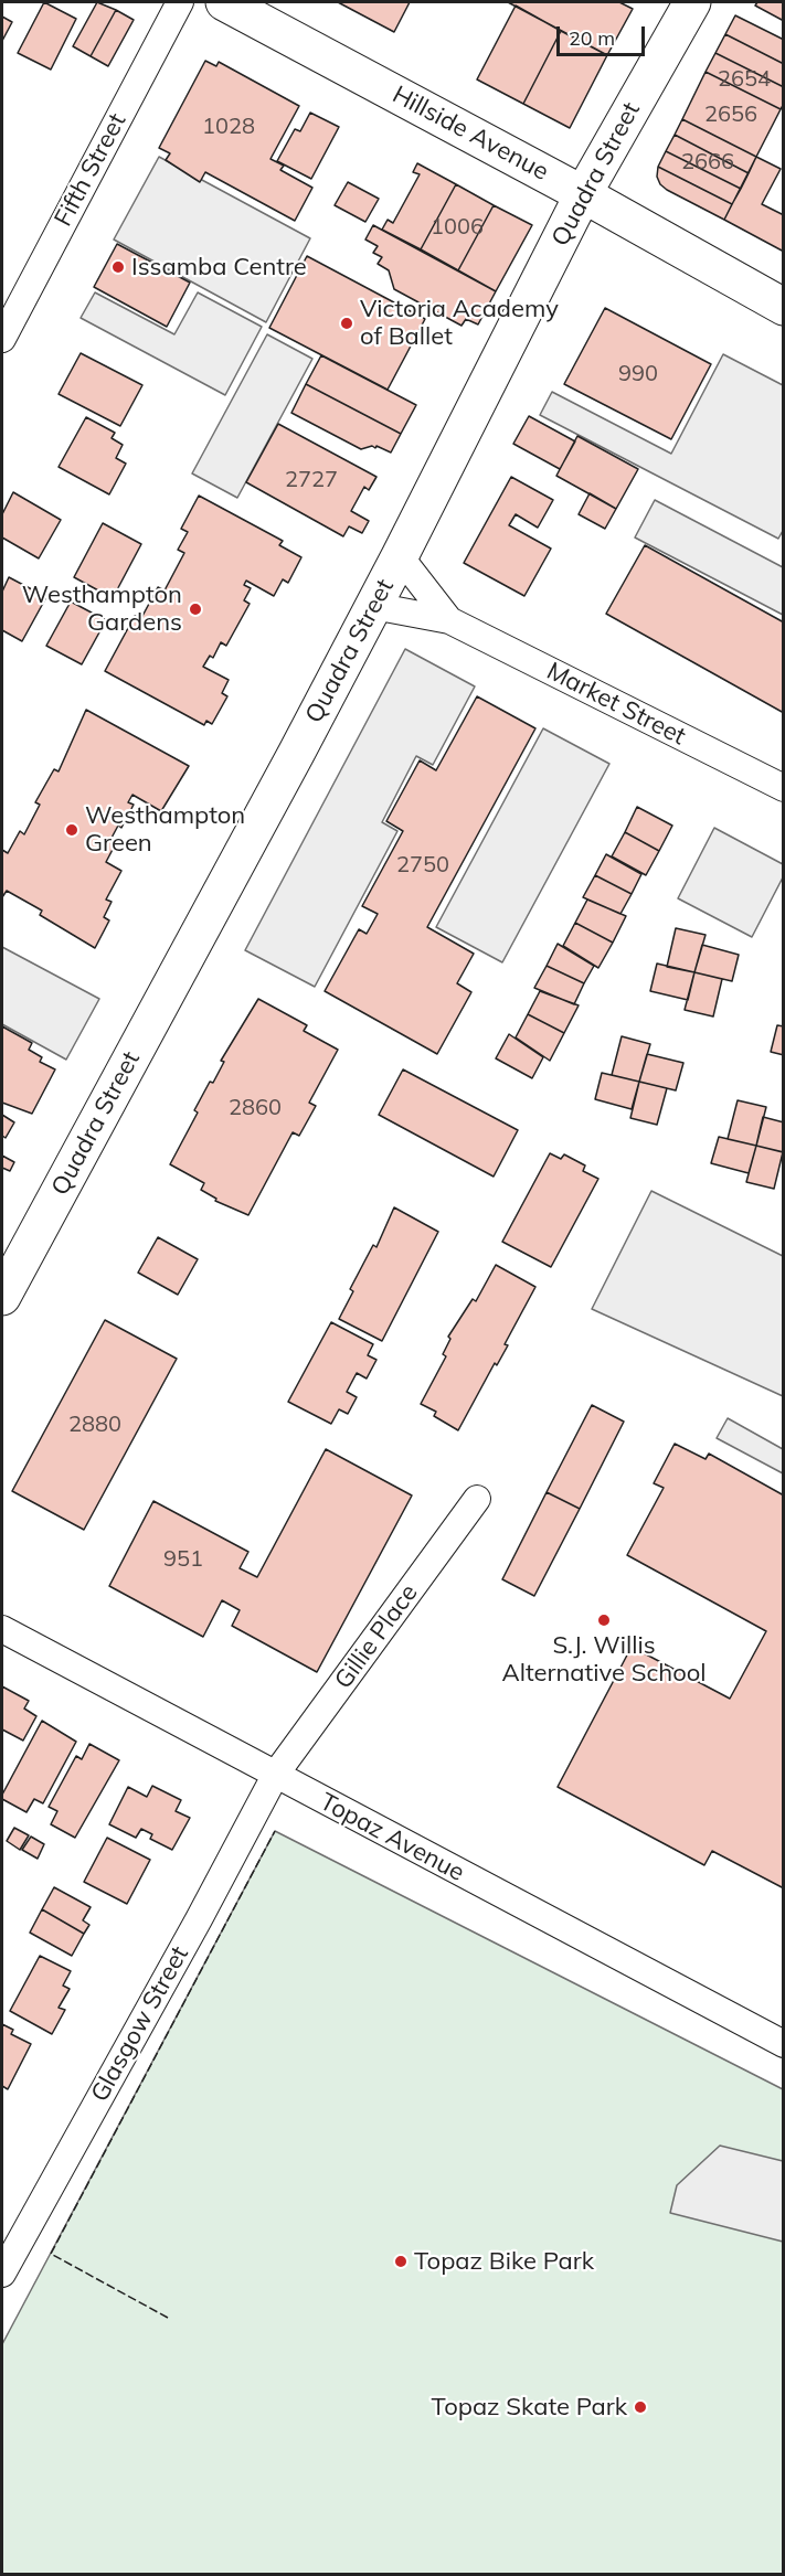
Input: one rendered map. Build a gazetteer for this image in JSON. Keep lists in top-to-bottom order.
{
  "streets": {
    "main road": ["Hillside Avenue", "Quadra Street"],
    "street": [
      "Fifth Street",
      "Market Street",
      "Gillie Place",
      "Topaz Avenue",
      "Glasgow Street"
    ]
  },
  "crossings": [
    ["Hillside Avenue", "Quadra Street"],
    ["Quadra Street", "Market Street"],
    ["Gillie Place", "Topaz Avenue"],
    ["Gillie Place", "Glasgow Street"],
    ["Topaz Avenue", "Glasgow Street"]
  ],
  "places": [
    "Issamba Centre",
    "Victoria Academy of Ballet",
    "Westhampton Gardens",
    "Westhampton Green",
    "S.J. Willis Alternative School",
    "Topaz Bike Park",
    "Topaz Skate Park"
  ],
  "house_numbers": [
    "2654",
    "2656",
    "1028",
    "2666",
    "1006",
    "990",
    "2727",
    "2750",
    "2860",
    "2880",
    "951"
  ],
  "scale_bar": "20 m"
}
